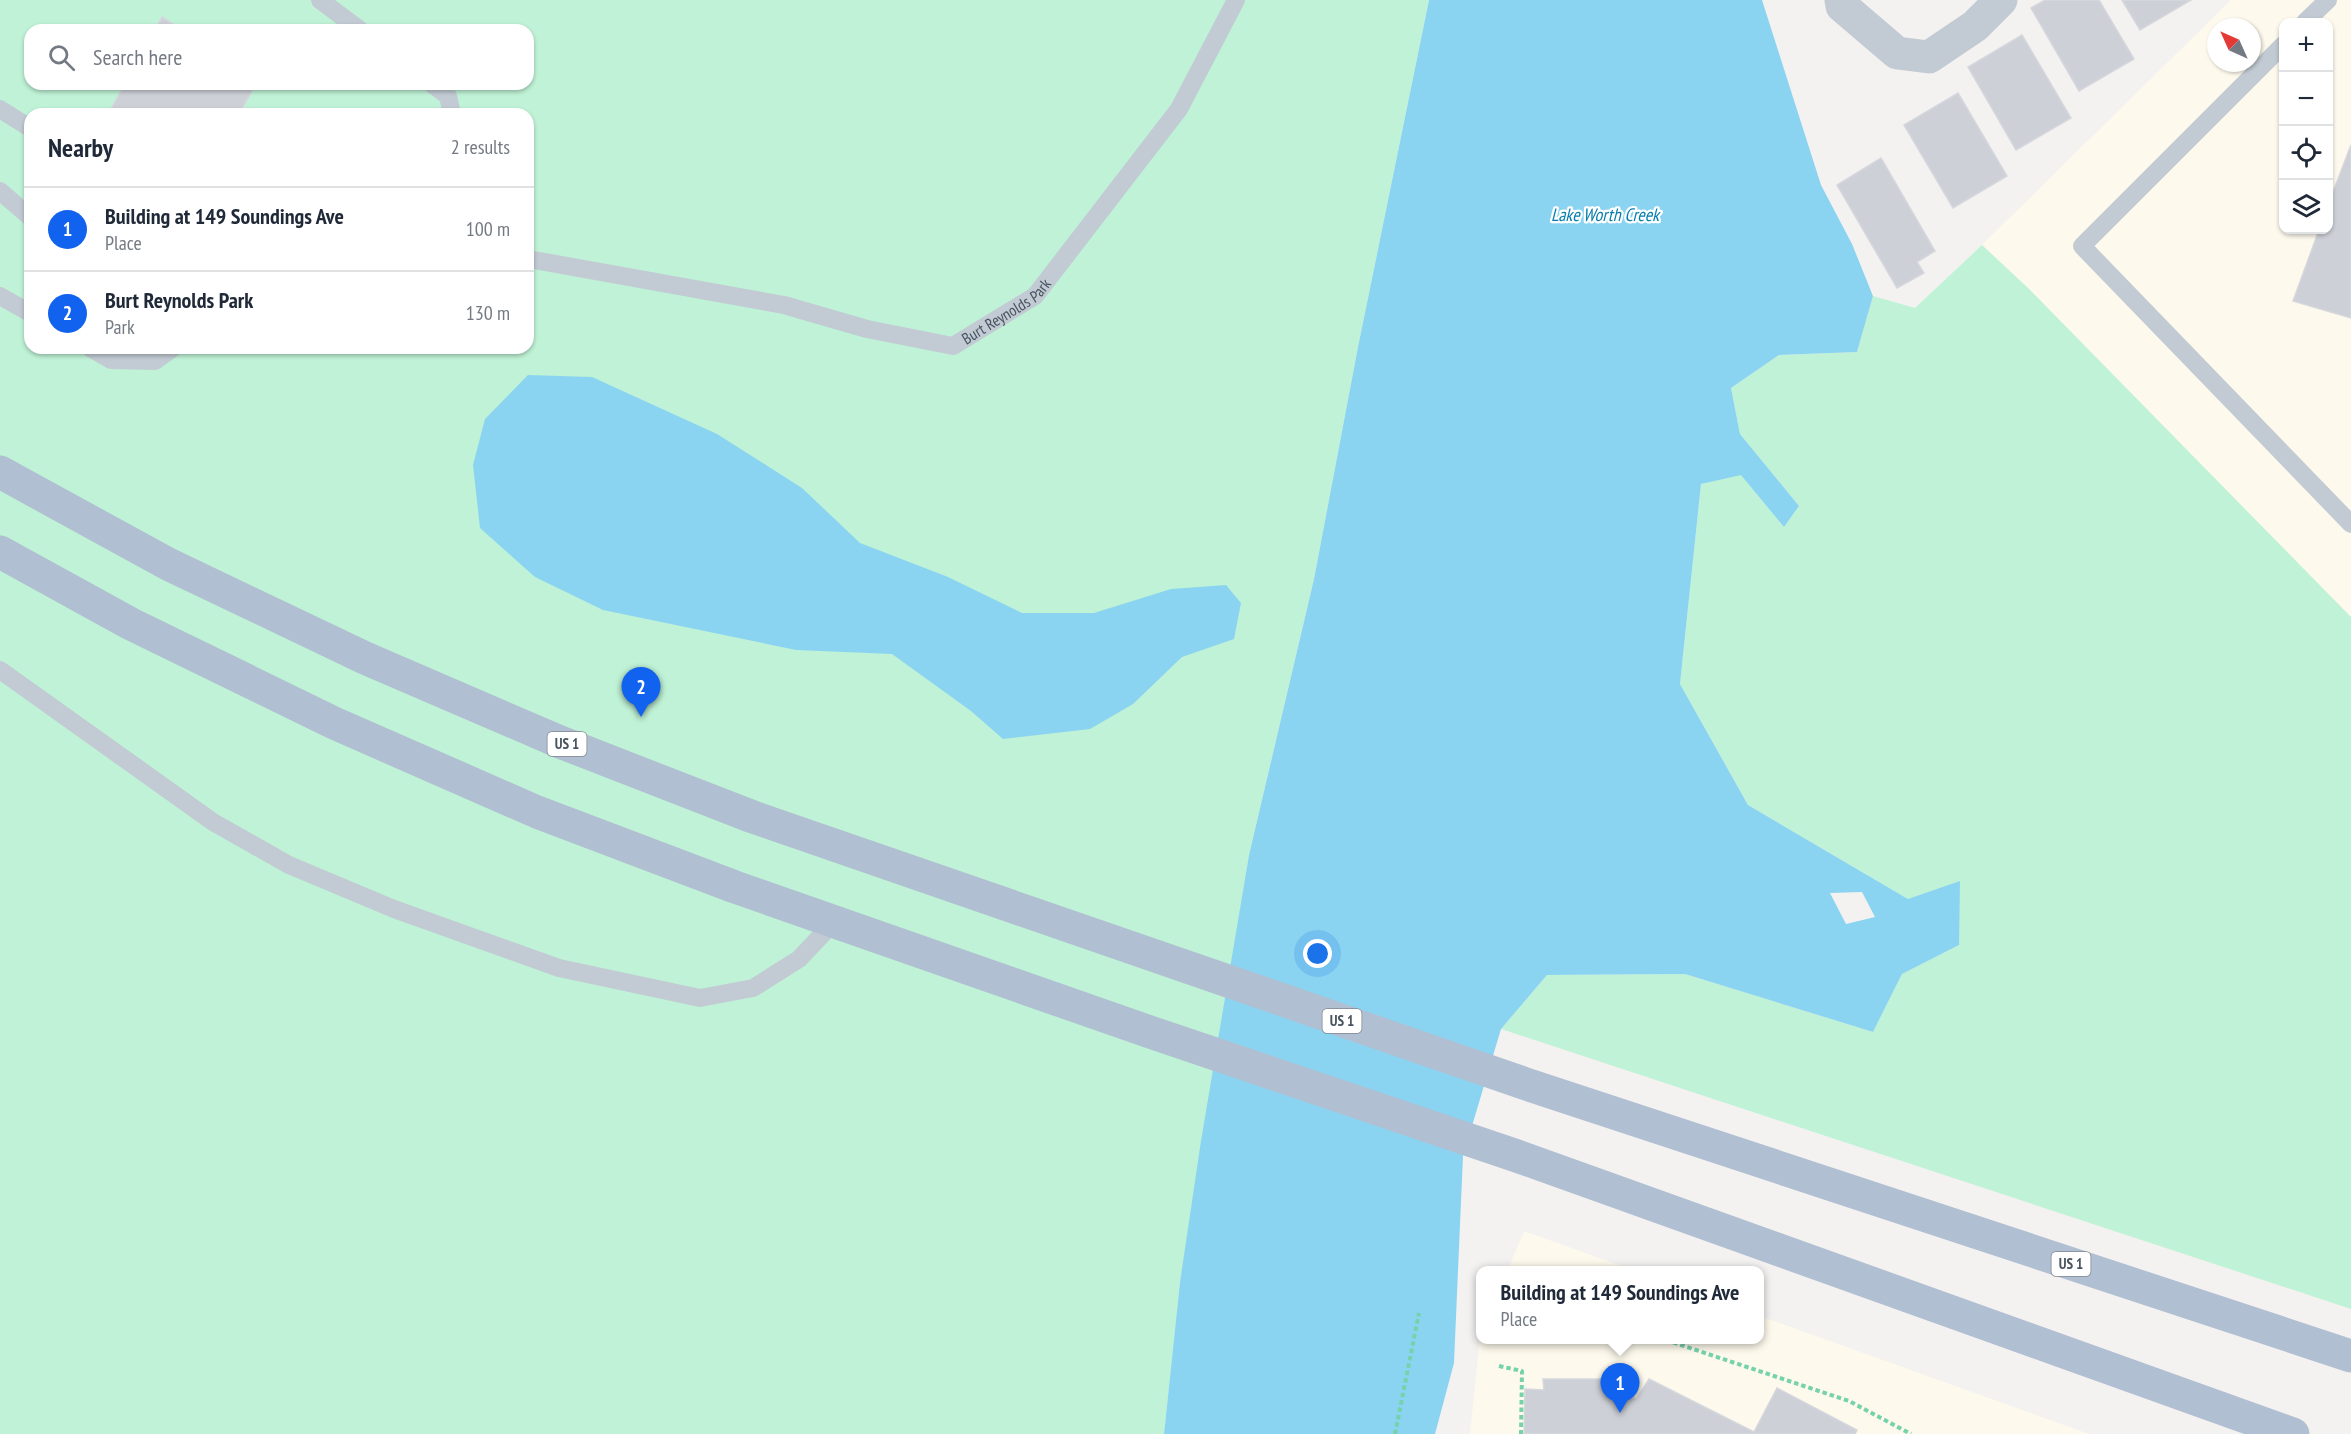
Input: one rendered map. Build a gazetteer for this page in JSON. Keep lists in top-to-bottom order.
{
  "streets": {
    "main road": ["US 1"],
    "lane": ["Burt Reynolds Park"]
  },
  "water": ["Lake Worth Creek"],
  "north": "top left",
  "page": {
    "map_buttons": ["+", "−"],
    "search": "Search here",
    "heading": ["Nearby", "2 results"],
    "list": [
      {
        "mark": "1",
        "name": "Building at 149 Soundings Ave",
        "note": "Place",
        "value": "100 m"
      },
      {
        "mark": "2",
        "name": "Burt Reynolds Park",
        "note": "Park",
        "value": "130 m"
      }
    ],
    "pins": ["2", "1"],
    "popup": ["Building at 149 Soundings Ave", "Place"]
  }
}
